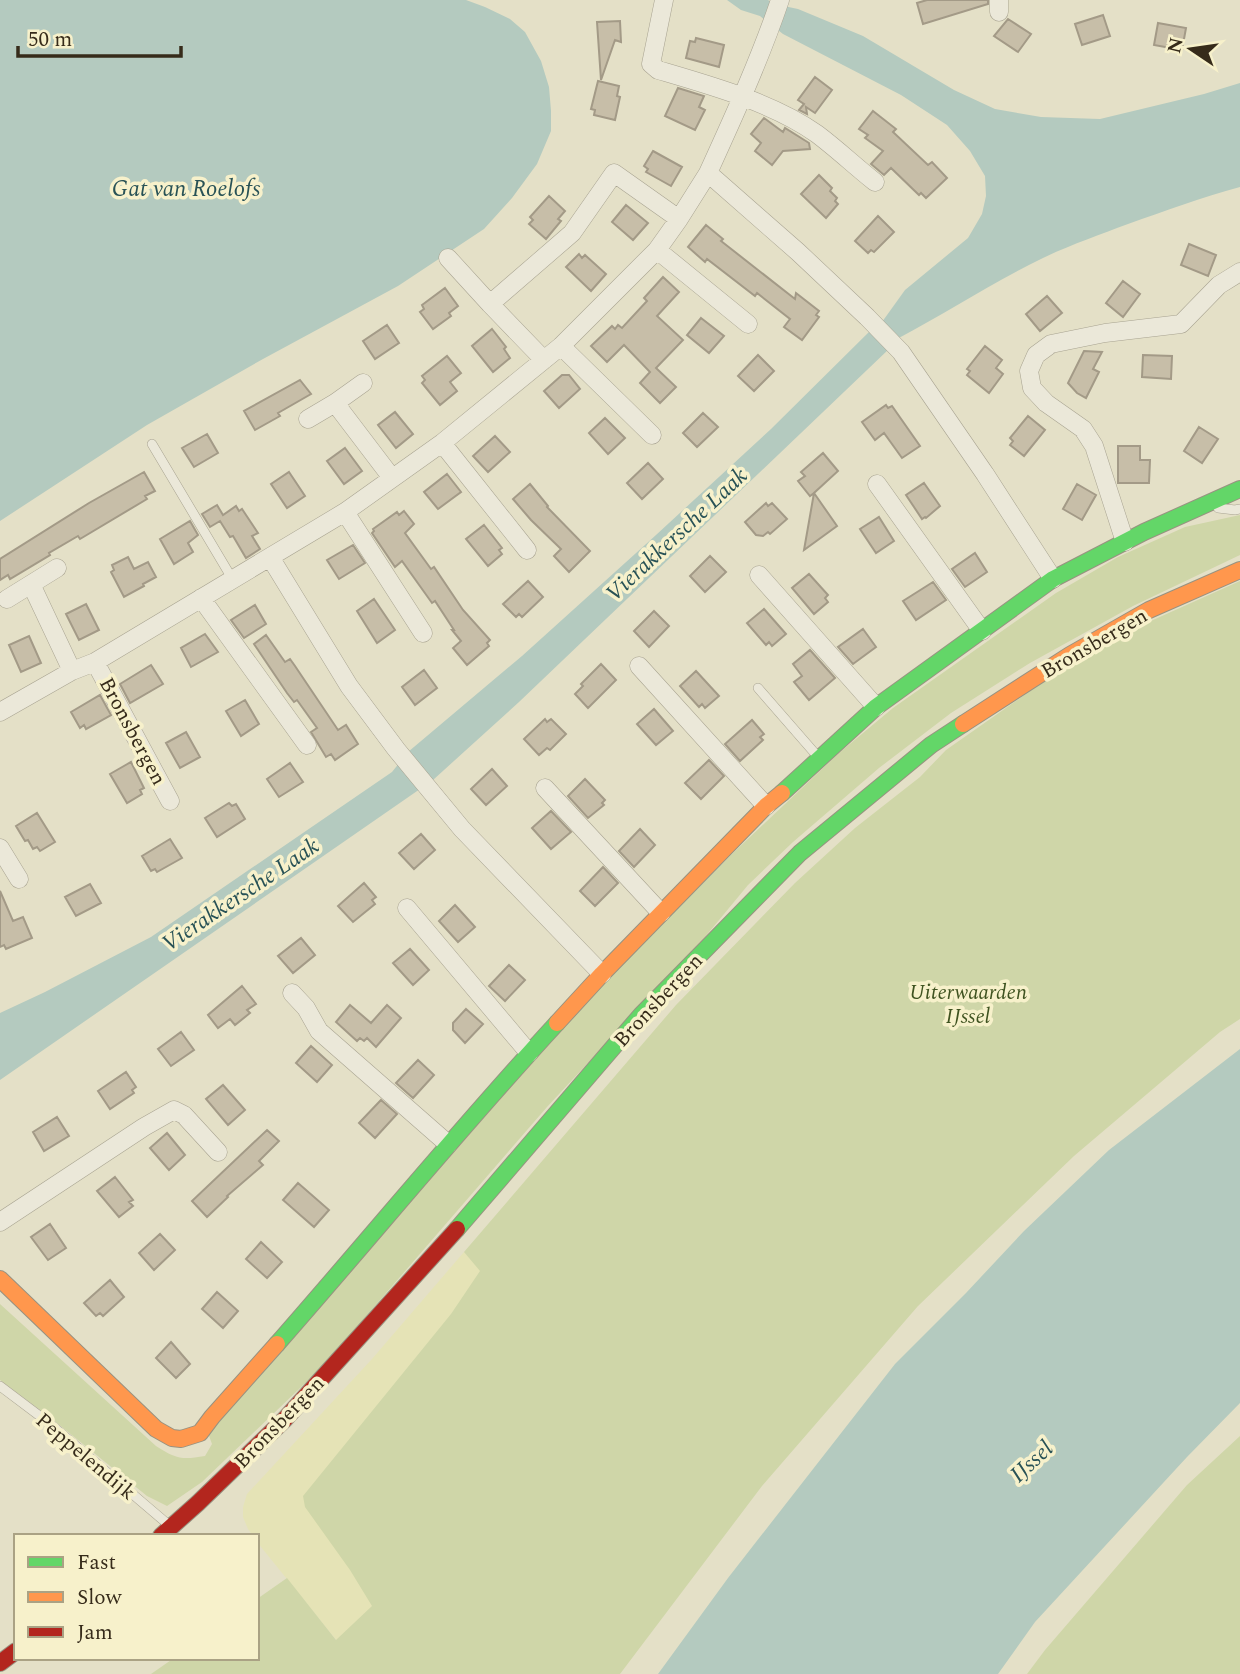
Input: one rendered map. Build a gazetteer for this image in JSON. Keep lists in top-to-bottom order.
{
  "streets": {
    "street": ["Bronsbergen"],
    "lane": ["Peppelendijk"]
  },
  "crossings": [
    ["Bronsbergen", "Peppelendijk"]
  ],
  "water": ["Gat van Roelofs", "Vierakkersche Laak", "IJssel"],
  "parks": ["Uiterwaarden IJssel"],
  "legend": ["Fast", "Slow", "Jam"],
  "scale_bar": "50 m",
  "north": "left"
}
